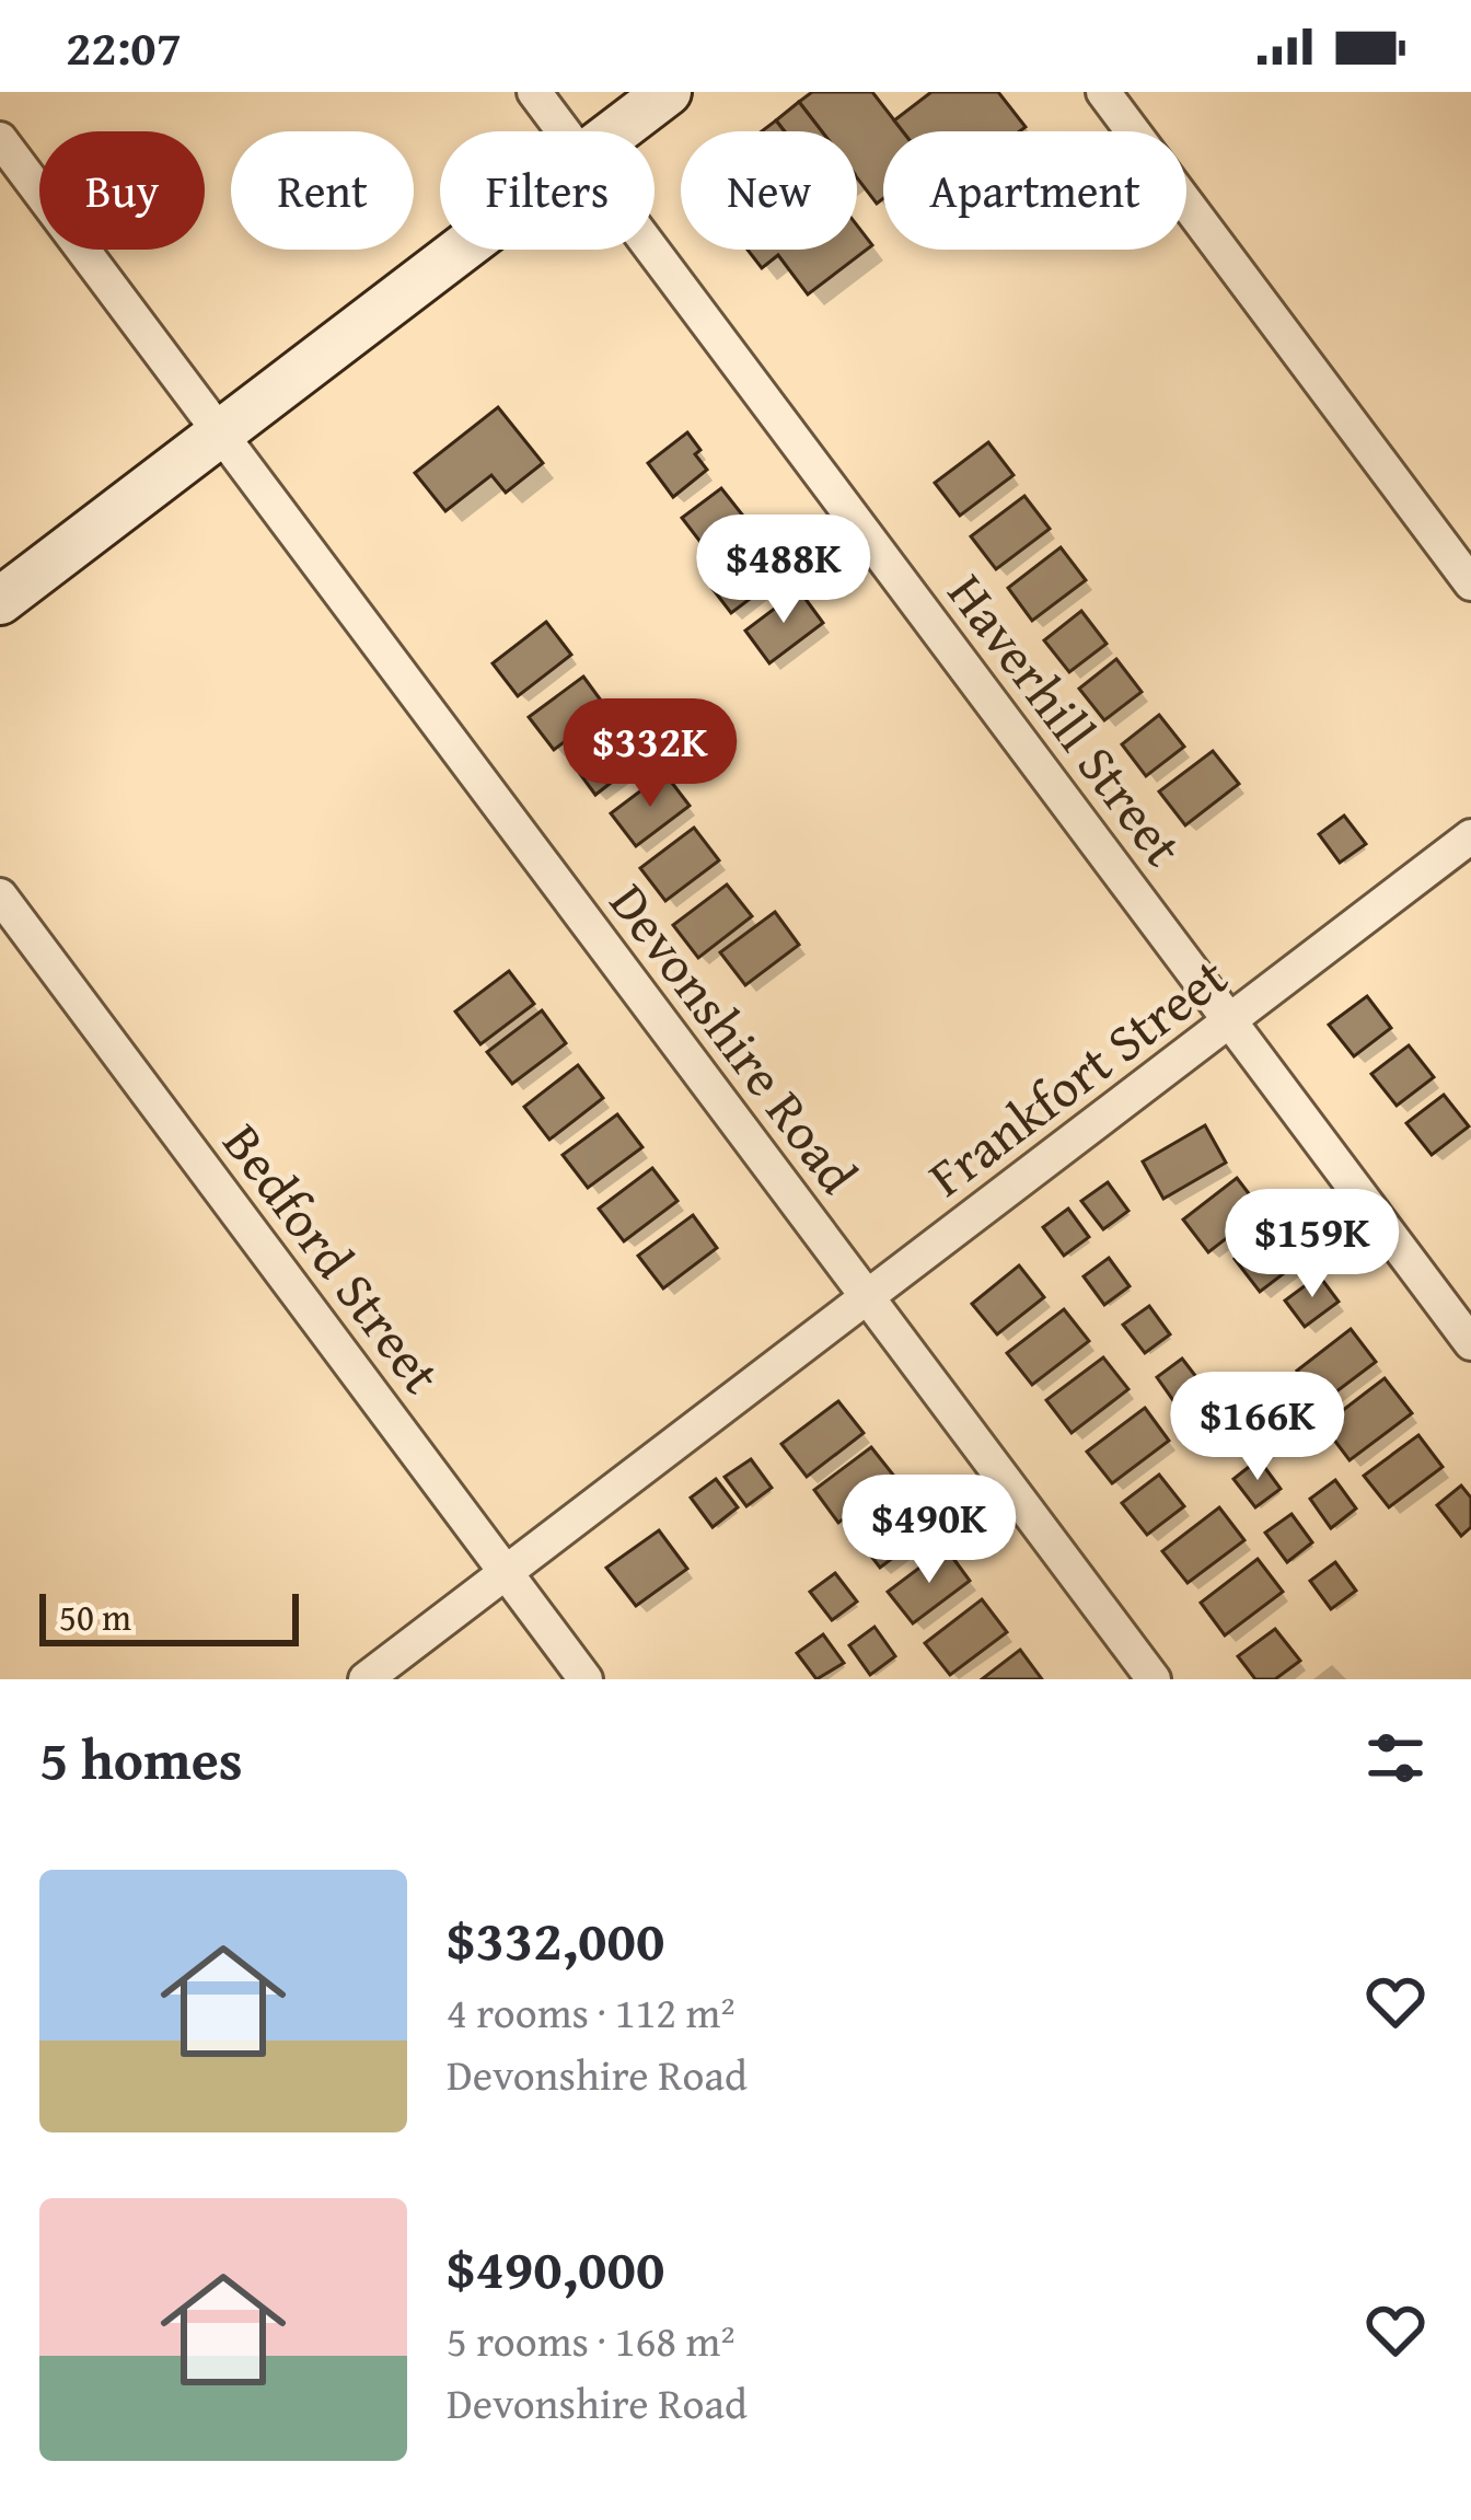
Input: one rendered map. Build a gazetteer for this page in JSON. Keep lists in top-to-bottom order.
{
  "streets": {
    "street": [
      "Haverhill Street",
      "Devonshire Road",
      "Frankfort Street",
      "Bedford Street"
    ]
  },
  "crossings": [
    ["Haverhill Street", "Frankfort Street"],
    ["Devonshire Road", "Frankfort Street"],
    ["Frankfort Street", "Bedford Street"]
  ],
  "scale_bar": "50 m",
  "page": {
    "status": "22:07",
    "chip": [
      "Buy",
      "Rent",
      "Filters",
      "New",
      "Apartment"
    ],
    "price": [
      "$488K",
      "$332K",
      "$159K",
      "$166K",
      "$490K"
    ],
    "scale": "50 m",
    "heading": "5 homes",
    "list": [
      {
        "name": "$332,000",
        "note": "4 rooms · 112 m² · Devonshire Road"
      },
      {
        "name": "$490,000",
        "note": "5 rooms · 168 m² · Devonshire Road"
      }
    ]
  }
}
